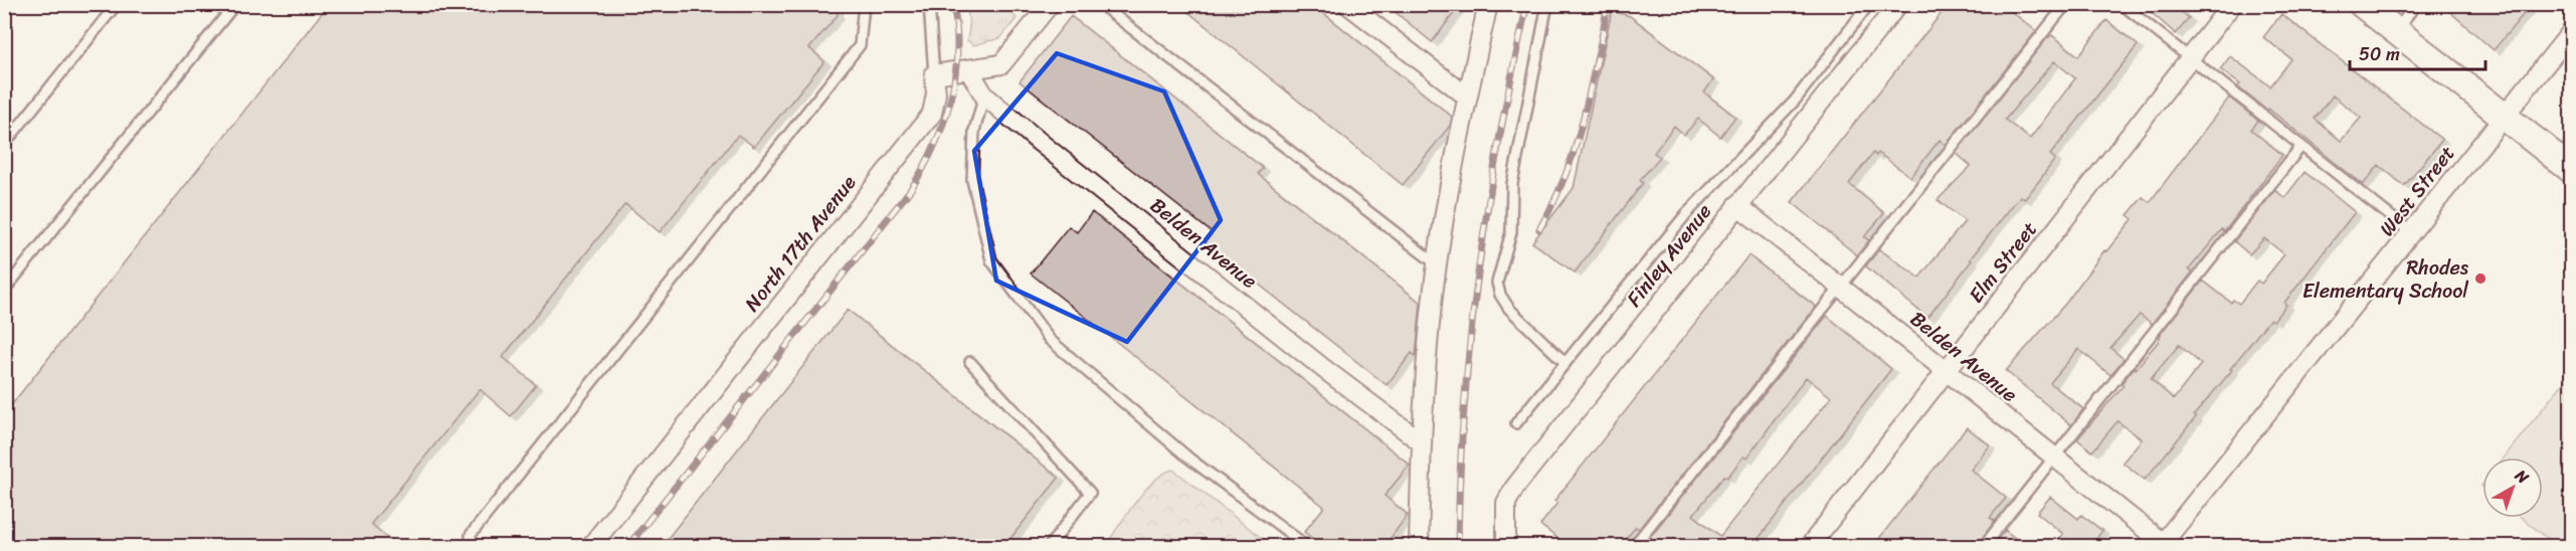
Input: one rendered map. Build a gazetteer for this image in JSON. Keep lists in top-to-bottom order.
{
  "streets": {
    "street": [
      "West Street",
      "North 17th Avenue",
      "Belden Avenue",
      "Finley Avenue",
      "Elm Street"
    ]
  },
  "crossings": [
    ["West Street", "Belden Avenue"],
    ["Belden Avenue", "Finley Avenue"],
    ["Belden Avenue", "Elm Street"]
  ],
  "places": ["Rhodes Elementary School"],
  "scale_bar": "50 m",
  "north": "top right"
}
